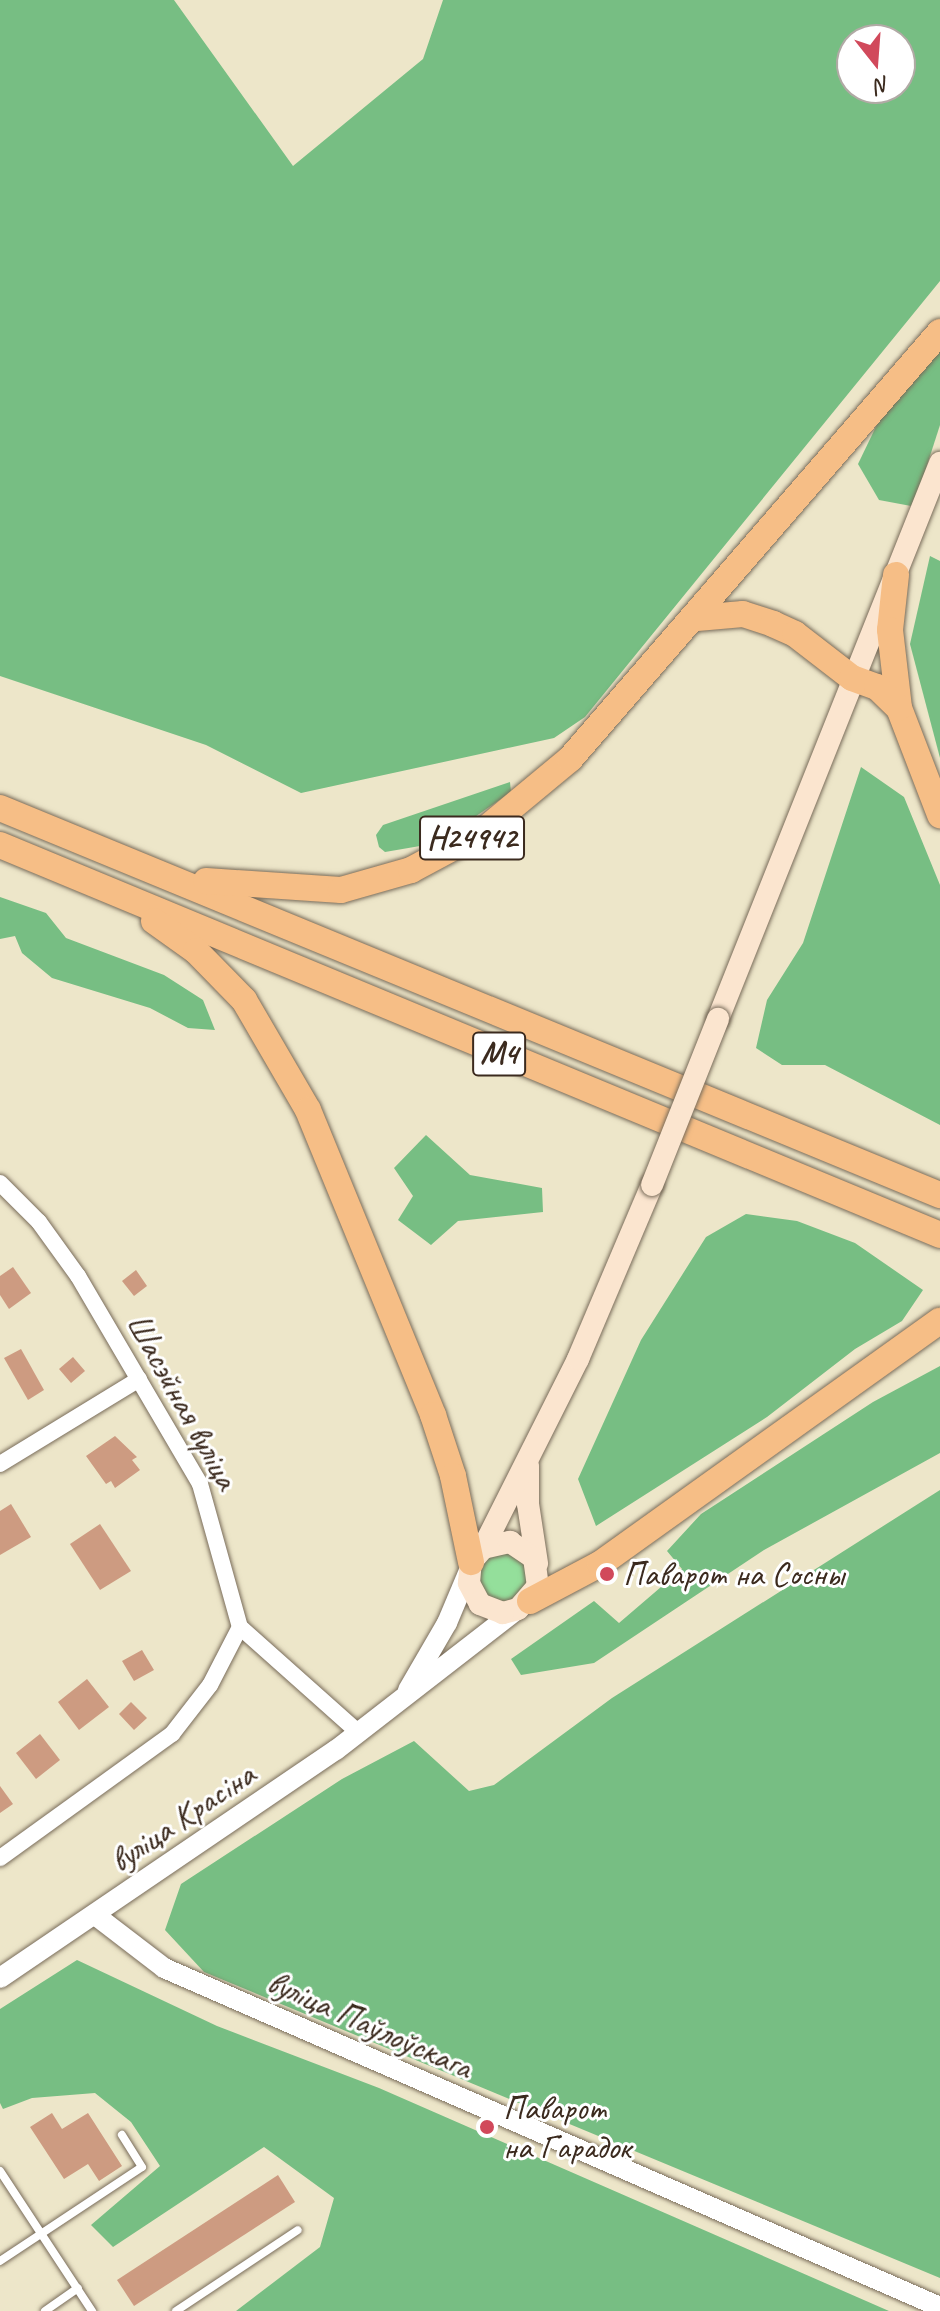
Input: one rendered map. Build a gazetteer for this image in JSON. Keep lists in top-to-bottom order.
{
  "streets": {
    "highway": ["Н24942", "М4"],
    "street": ["Шасэйная вуліца", "вуліца Красіна", "вуліца Паўлоўскага"]
  },
  "crossings": [
    ["Н24942", "М4"],
    ["вуліца Красіна", "вуліца Паўлоўскага"]
  ],
  "places": ["Паварот на Сосны", "Паварот на Гарадок"],
  "north": "bottom"
}
